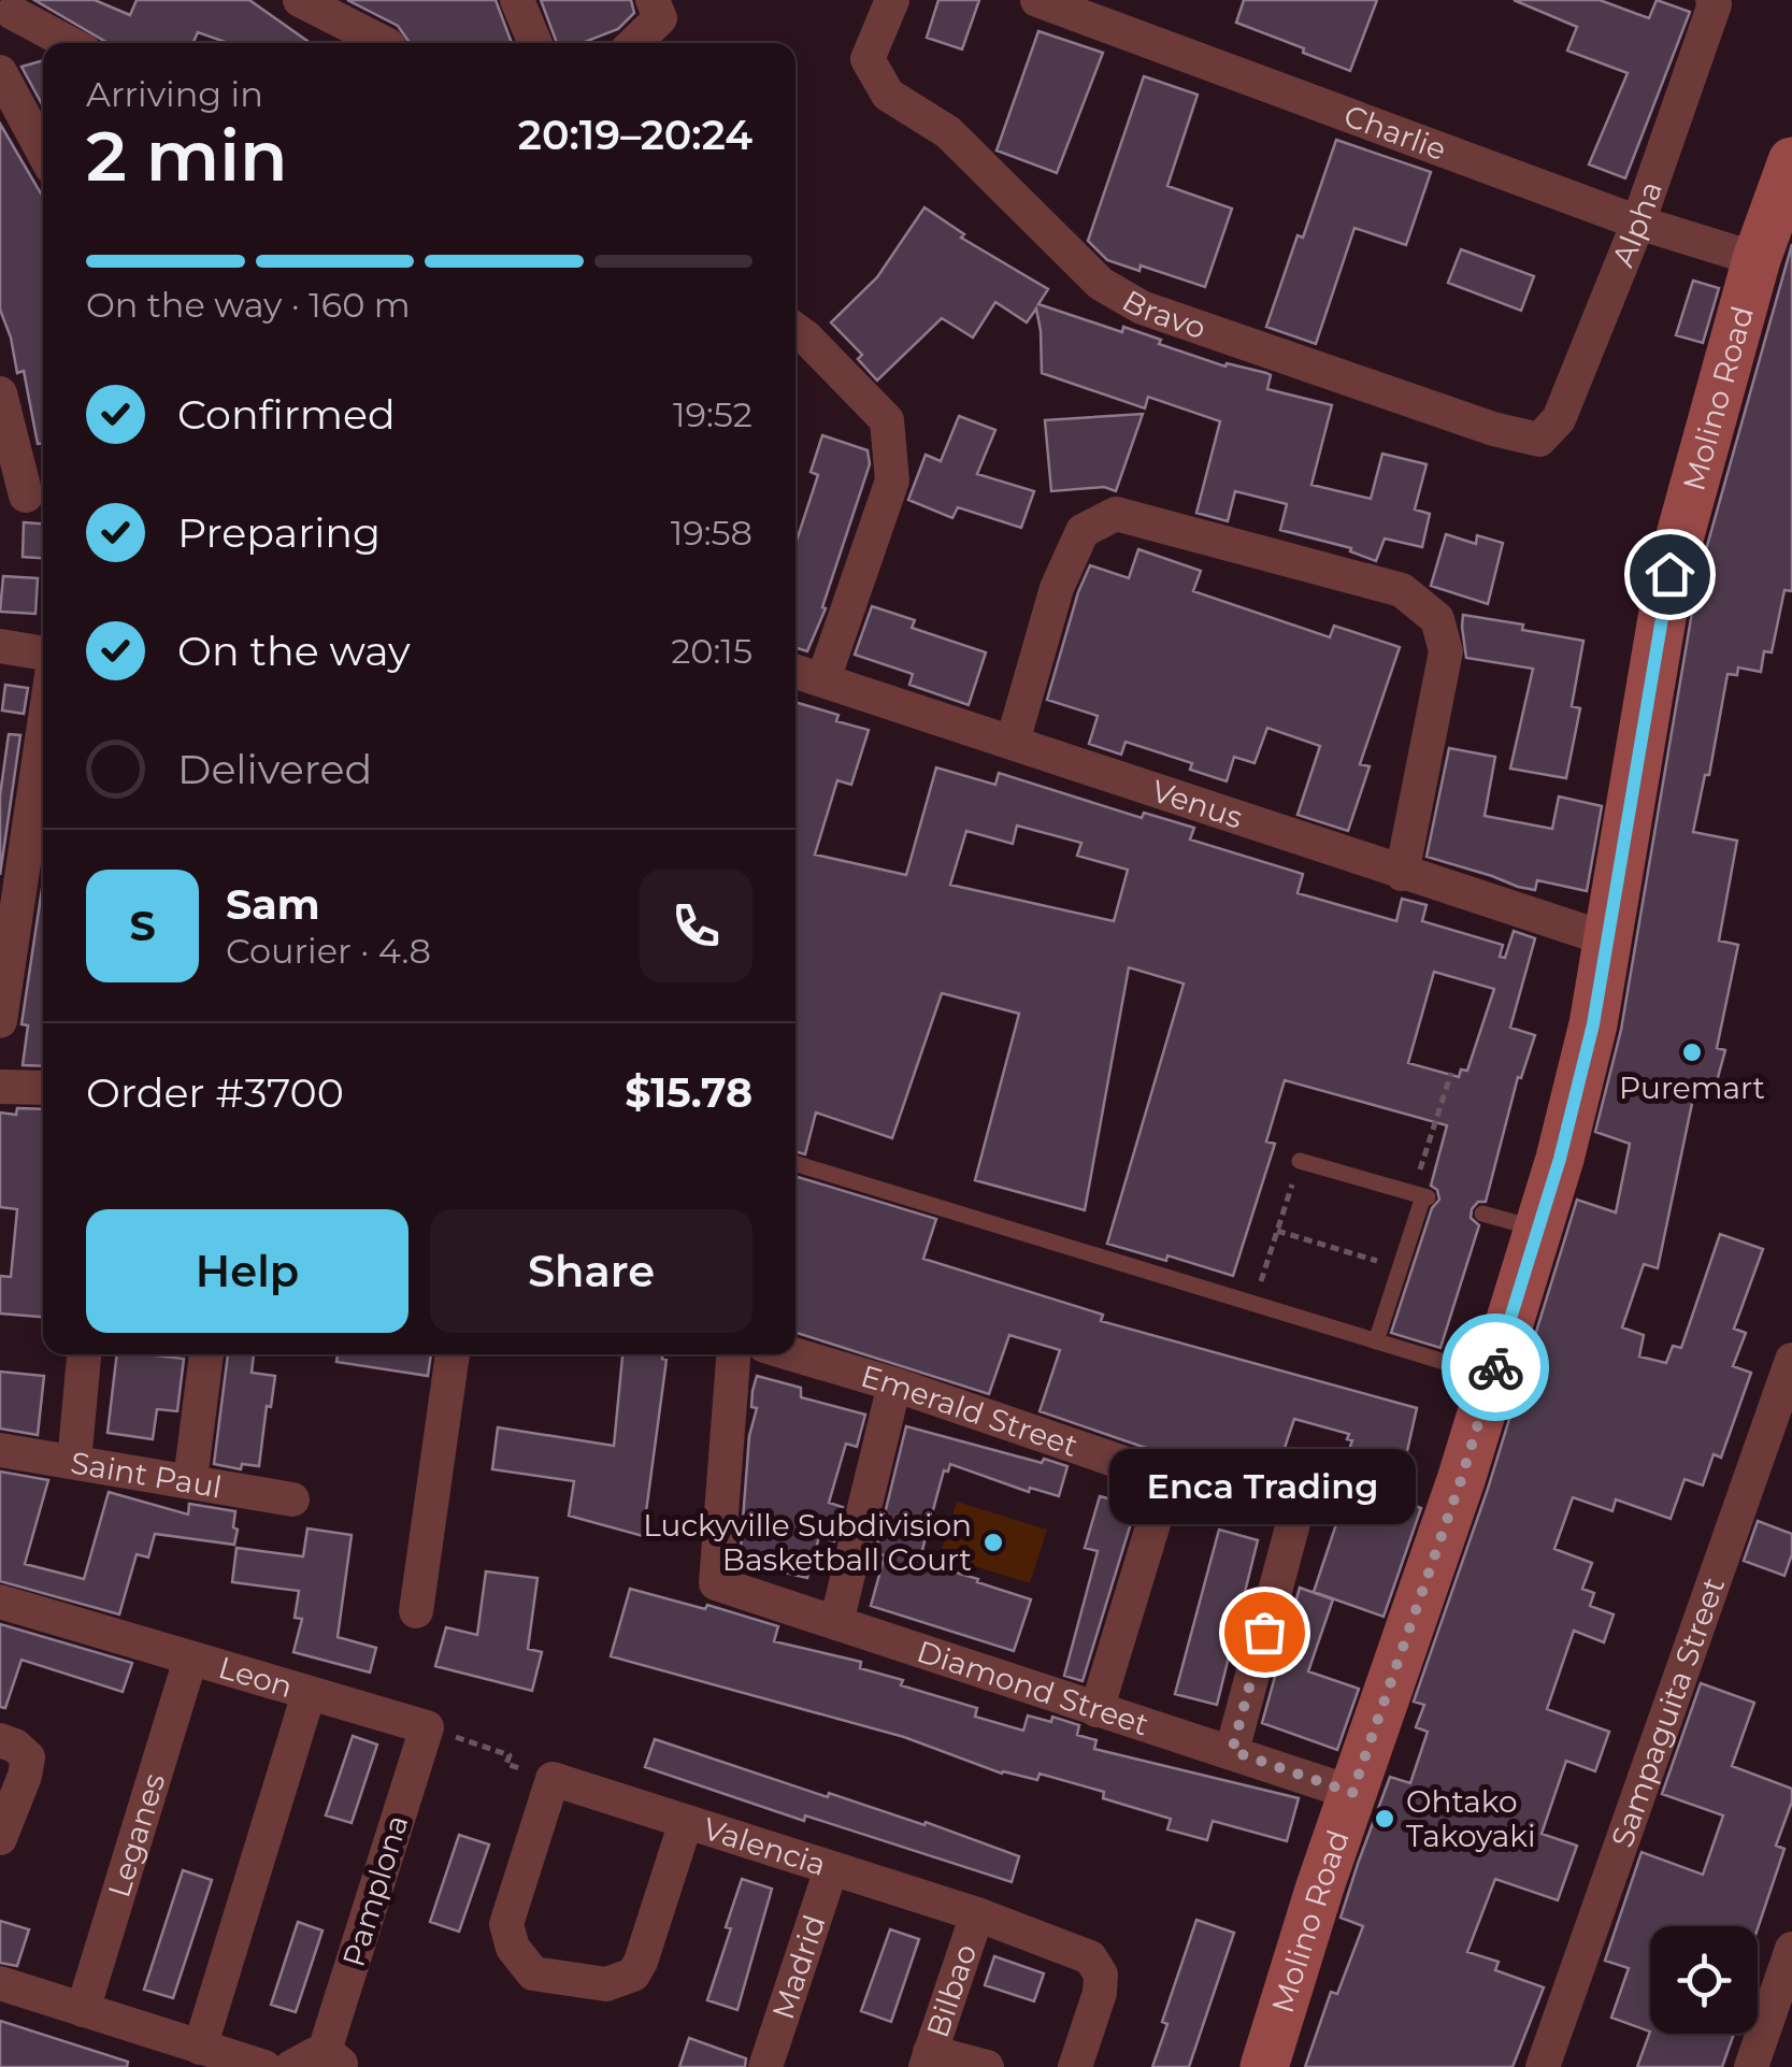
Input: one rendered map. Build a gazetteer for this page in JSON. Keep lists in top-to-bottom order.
{
  "streets": {
    "main road": ["Molino Road"],
    "street": [
      "Charlie",
      "Alpha",
      "Bravo",
      "Venus",
      "Emerald Street",
      "Saint Paul",
      "Leon",
      "Diamond Street",
      "Sampaguita Street",
      "Leganes",
      "Valencia",
      "Pamplona",
      "Madrid",
      "Bilbao"
    ]
  },
  "crossings": [
    ["Charlie", "Alpha"],
    ["Charlie", "Molino Road"],
    ["Alpha", "Bravo"],
    ["Molino Road", "Venus"],
    ["Molino Road", "Diamond Street"],
    ["Emerald Street", "Diamond Street"],
    ["Leon", "Leganes"],
    ["Leon", "Pamplona"],
    ["Valencia", "Madrid"],
    ["Valencia", "Bilbao"]
  ],
  "places": [
    "Puremart",
    "Luckyville Subdivision Basketball Court",
    "Enca Trading",
    "Ohtako Takoyaki"
  ],
  "page": {
    "heading": ["2 min", "Arriving in", "20:19–20:24"],
    "panel": [
      "Sam",
      "Courier · 4.8",
      "Order #3700",
      "$15.78"
    ],
    "bar": "On the way · 160 m",
    "list": [
      ["Confirmed", "19:52"],
      ["Preparing", "19:58"],
      ["On the way", "20:15"],
      "Delivered"
    ],
    "round": "S",
    "buttons": ["Help", "Share"],
    "bubble": "Enca Trading"
  }
}
